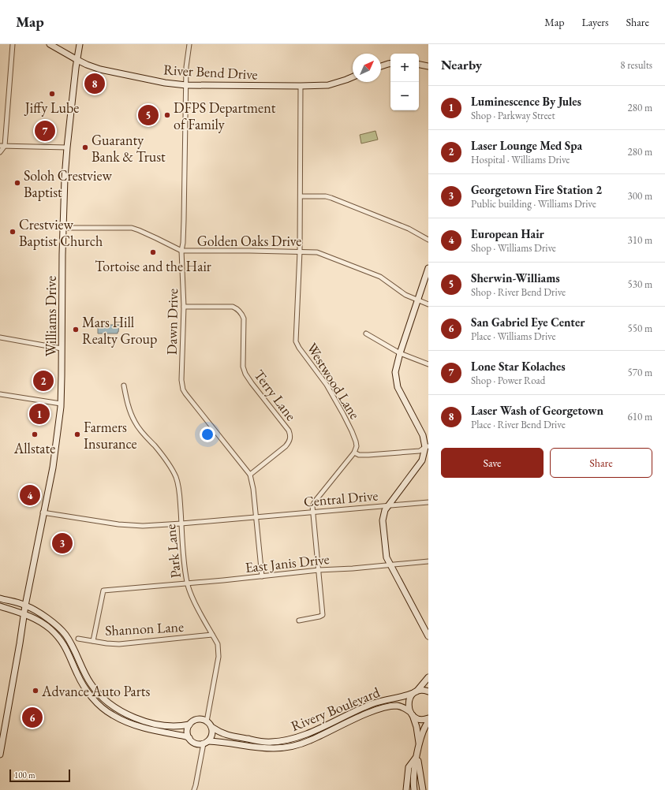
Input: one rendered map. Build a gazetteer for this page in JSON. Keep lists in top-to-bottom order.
{
  "streets": {
    "street": [
      "River Bend Drive",
      "Golden Oaks Drive",
      "Williams Drive",
      "Dawn Drive",
      "Westwood Lane",
      "Terry Lane",
      "Central Drive",
      "Park Lane",
      "East Janis Drive",
      "Shannon Lane",
      "Rivery Boulevard"
    ]
  },
  "crossings": [
    ["River Bend Drive", "Williams Drive"],
    ["River Bend Drive", "Dawn Drive"],
    ["River Bend Drive", "Westwood Lane"],
    ["Golden Oaks Drive", "Williams Drive"],
    ["Golden Oaks Drive", "Dawn Drive"],
    ["Golden Oaks Drive", "Westwood Lane"],
    ["Williams Drive", "Central Drive"],
    ["Dawn Drive", "Terry Lane"],
    ["Dawn Drive", "Central Drive"],
    ["Dawn Drive", "East Janis Drive"],
    ["Central Drive", "Park Lane"],
    ["Park Lane", "East Janis Drive"],
    ["Park Lane", "Shannon Lane"],
    ["Park Lane", "Rivery Boulevard"],
    ["East Janis Drive", "Shannon Lane"]
  ],
  "places": [
    "Jiffy Lube",
    "DFPS Department of Family",
    "Guaranty Bank & Trust",
    "Soloh Crestview Baptist",
    "Crestview Baptist Church",
    "Tortoise and the Hair",
    "Mars Hill Realty Group",
    "Allstate",
    "Farmers Insurance",
    "Advance Auto Parts"
  ],
  "scale_bar": "100 m",
  "north": "top right",
  "page": {
    "header": "Map",
    "nav": ["Map", "Layers", "Share"],
    "heading": ["Nearby", "8 results"],
    "map_buttons": ["+", "−"],
    "pins": [
      "8",
      "5",
      "7",
      "2",
      "1",
      "4",
      "3",
      "6"
    ],
    "list": [
      {
        "mark": "1",
        "name": "Luminescence By Jules",
        "note": "Shop · Parkway Street",
        "value": "280 m"
      },
      {
        "mark": "2",
        "name": "Laser Lounge Med Spa",
        "note": "Hospital · Williams Drive",
        "value": "280 m"
      },
      {
        "mark": "3",
        "name": "Georgetown Fire Station 2",
        "note": "Public building · Williams Drive",
        "value": "300 m"
      },
      {
        "mark": "4",
        "name": "European Hair",
        "note": "Shop · Williams Drive",
        "value": "310 m"
      },
      {
        "mark": "5",
        "name": "Sherwin-Williams",
        "note": "Shop · River Bend Drive",
        "value": "530 m"
      },
      {
        "mark": "6",
        "name": "San Gabriel Eye Center",
        "note": "Place · Williams Drive",
        "value": "550 m"
      },
      {
        "mark": "7",
        "name": "Lone Star Kolaches",
        "note": "Shop · Power Road",
        "value": "570 m"
      },
      {
        "mark": "8",
        "name": "Laser Wash of Georgetown",
        "note": "Place · River Bend Drive",
        "value": "610 m"
      }
    ],
    "buttons": ["Save", "Share"],
    "scale": "100 m"
  }
}
